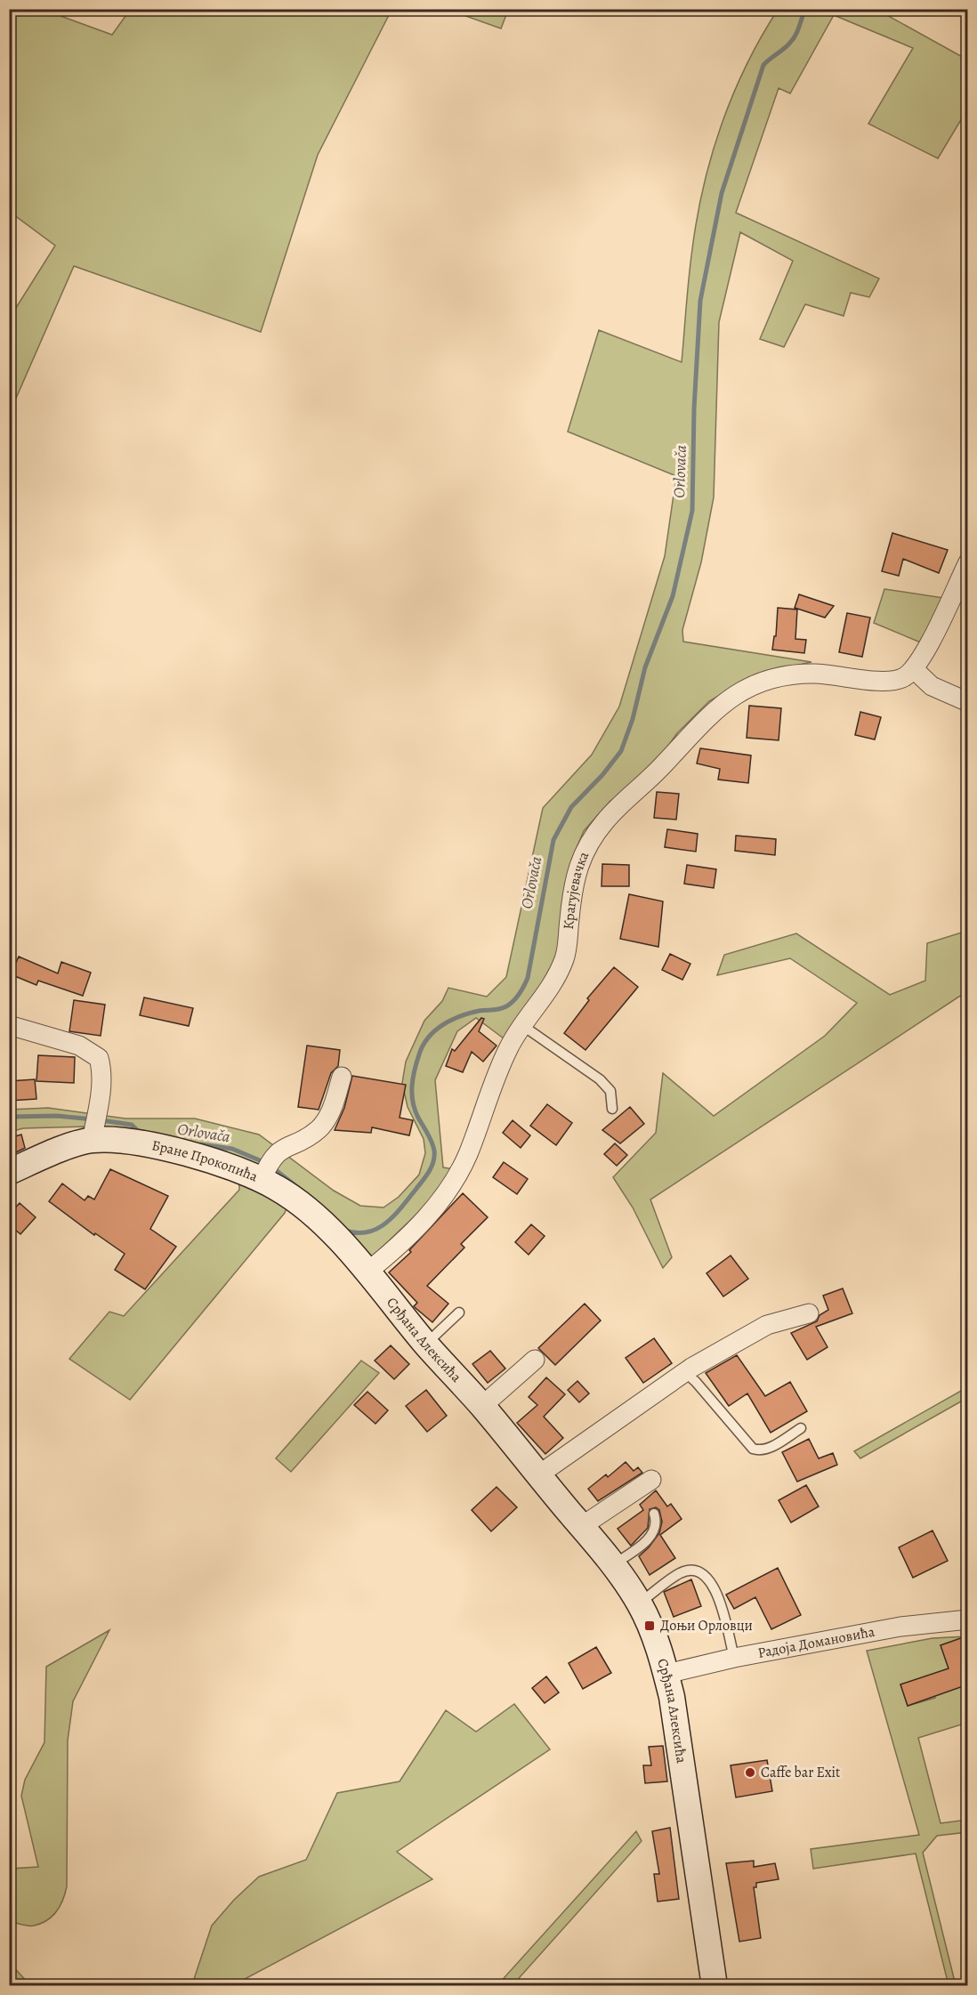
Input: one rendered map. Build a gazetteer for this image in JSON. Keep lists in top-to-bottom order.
{
  "streets": {
    "street": [
      "Крагујевачка",
      "Бране Прокопића",
      "Срђана Алексића",
      "Радоја Домановића"
    ]
  },
  "crossings": [
    ["Крагујевачка", "Бране Прокопића"],
    ["Крагујевачка", "Срђана Алексића"],
    ["Бране Прокопића", "Срђана Алексића"],
    ["Срђана Алексића", "Радоја Домановића"]
  ],
  "water": ["Orlovača"],
  "places": {
    "transit": ["Доњи Орловци"],
    "other": ["Caffe bar Exit"]
  }
}
